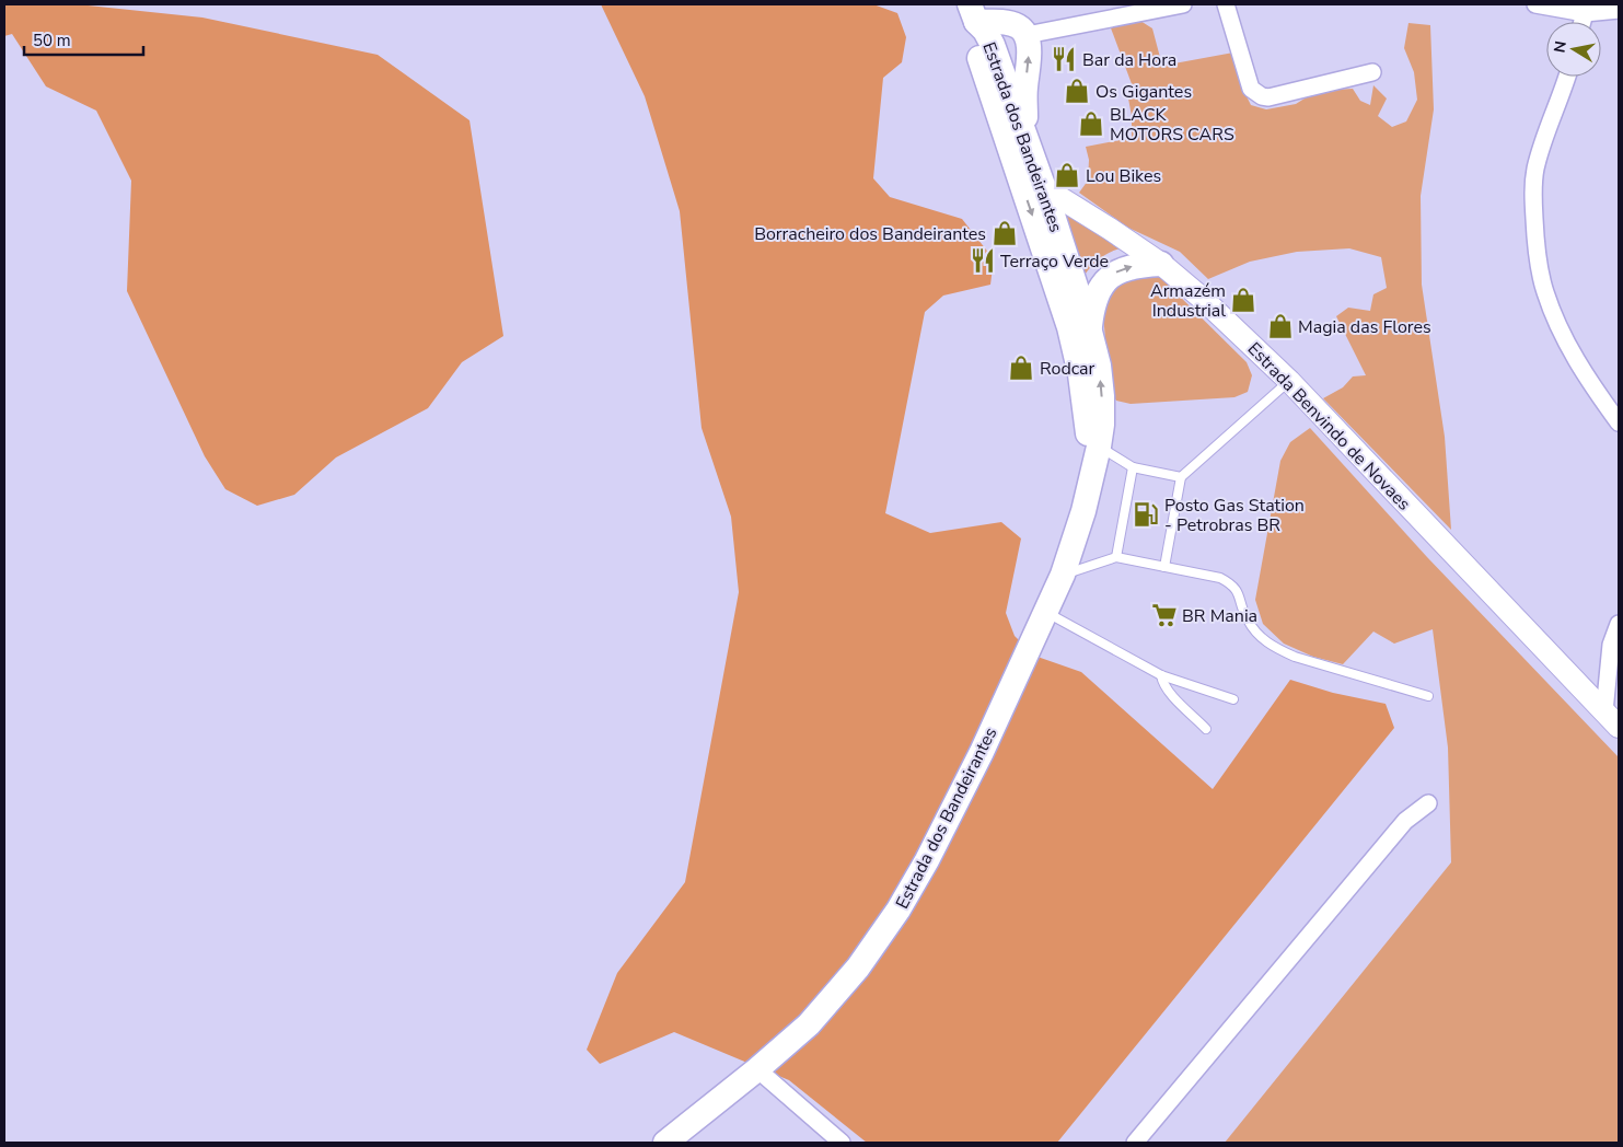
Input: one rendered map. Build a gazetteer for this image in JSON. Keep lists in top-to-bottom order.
{
  "streets": {
    "main road": ["Estrada dos Bandeirantes"],
    "street": ["Estrada Benvindo de Novaes"]
  },
  "crossings": [
    ["Estrada dos Bandeirantes", "Estrada Benvindo de Novaes"]
  ],
  "places": {
    "restaurant": ["Bar da Hora", "Terraço Verde"],
    "shop": [
      "Os Gigantes",
      "BLACK MOTORS CARS",
      "Lou Bikes",
      "Borracheiro dos Bandeirantes",
      "Armazém Industrial",
      "Magia das Flores",
      "Rodcar"
    ],
    "fuel station": ["Posto Gas Station - Petrobras BR"],
    "supermarket": ["BR Mania"]
  },
  "scale_bar": "50 m",
  "north": "left"
}
